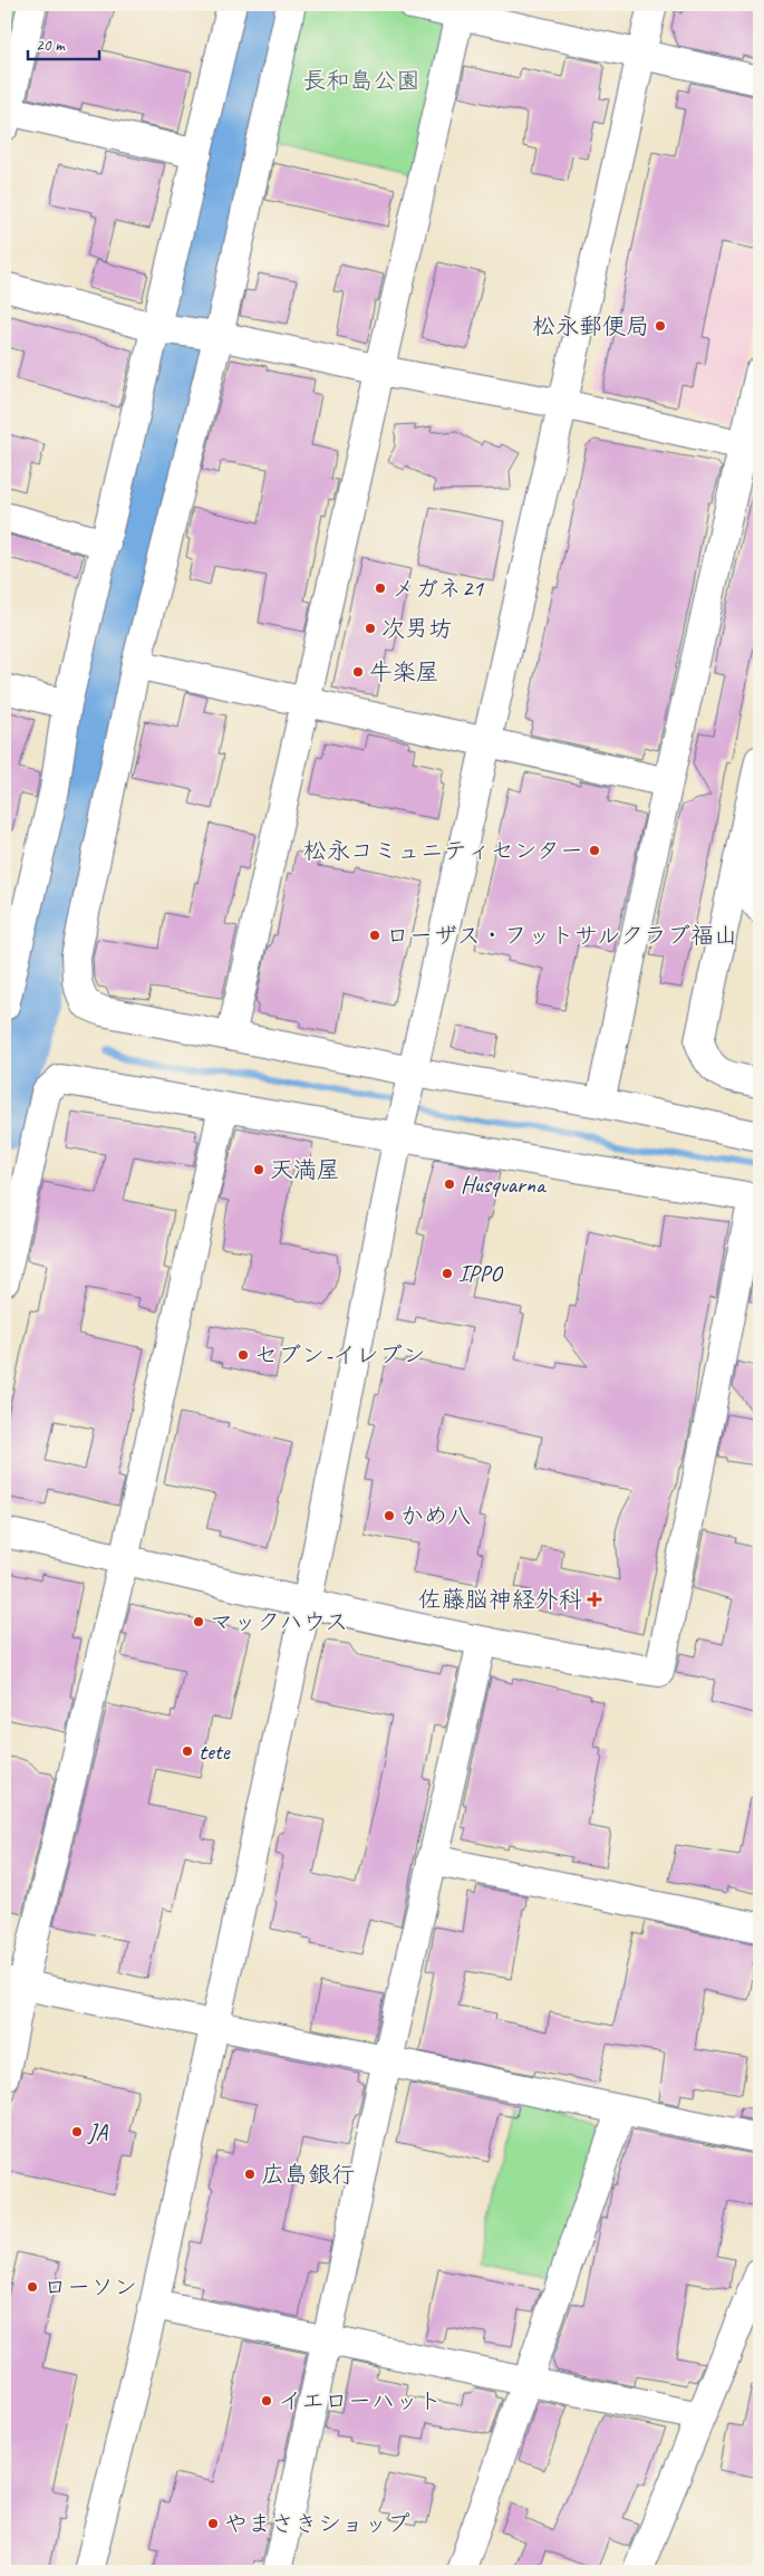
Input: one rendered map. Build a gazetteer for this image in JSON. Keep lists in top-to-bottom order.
{
  "parks": ["長和島公園"],
  "places": {
    "other": [
      "松永郵便局",
      "メガネ21",
      "次男坊",
      "牛楽屋",
      "松永コミュニティセンター",
      "ローザス・フットサルクラブ福山",
      "天満屋",
      "Husqvarna",
      "IPPO",
      "セブン-イレブン",
      "かめ八",
      "マックハウス",
      "tete",
      "JA",
      "広島銀行",
      "ローソン",
      "イエローハット",
      "やまさきショップ"
    ],
    "health": ["佐藤脳神経外科"]
  },
  "scale_bar": "20 m"
}
